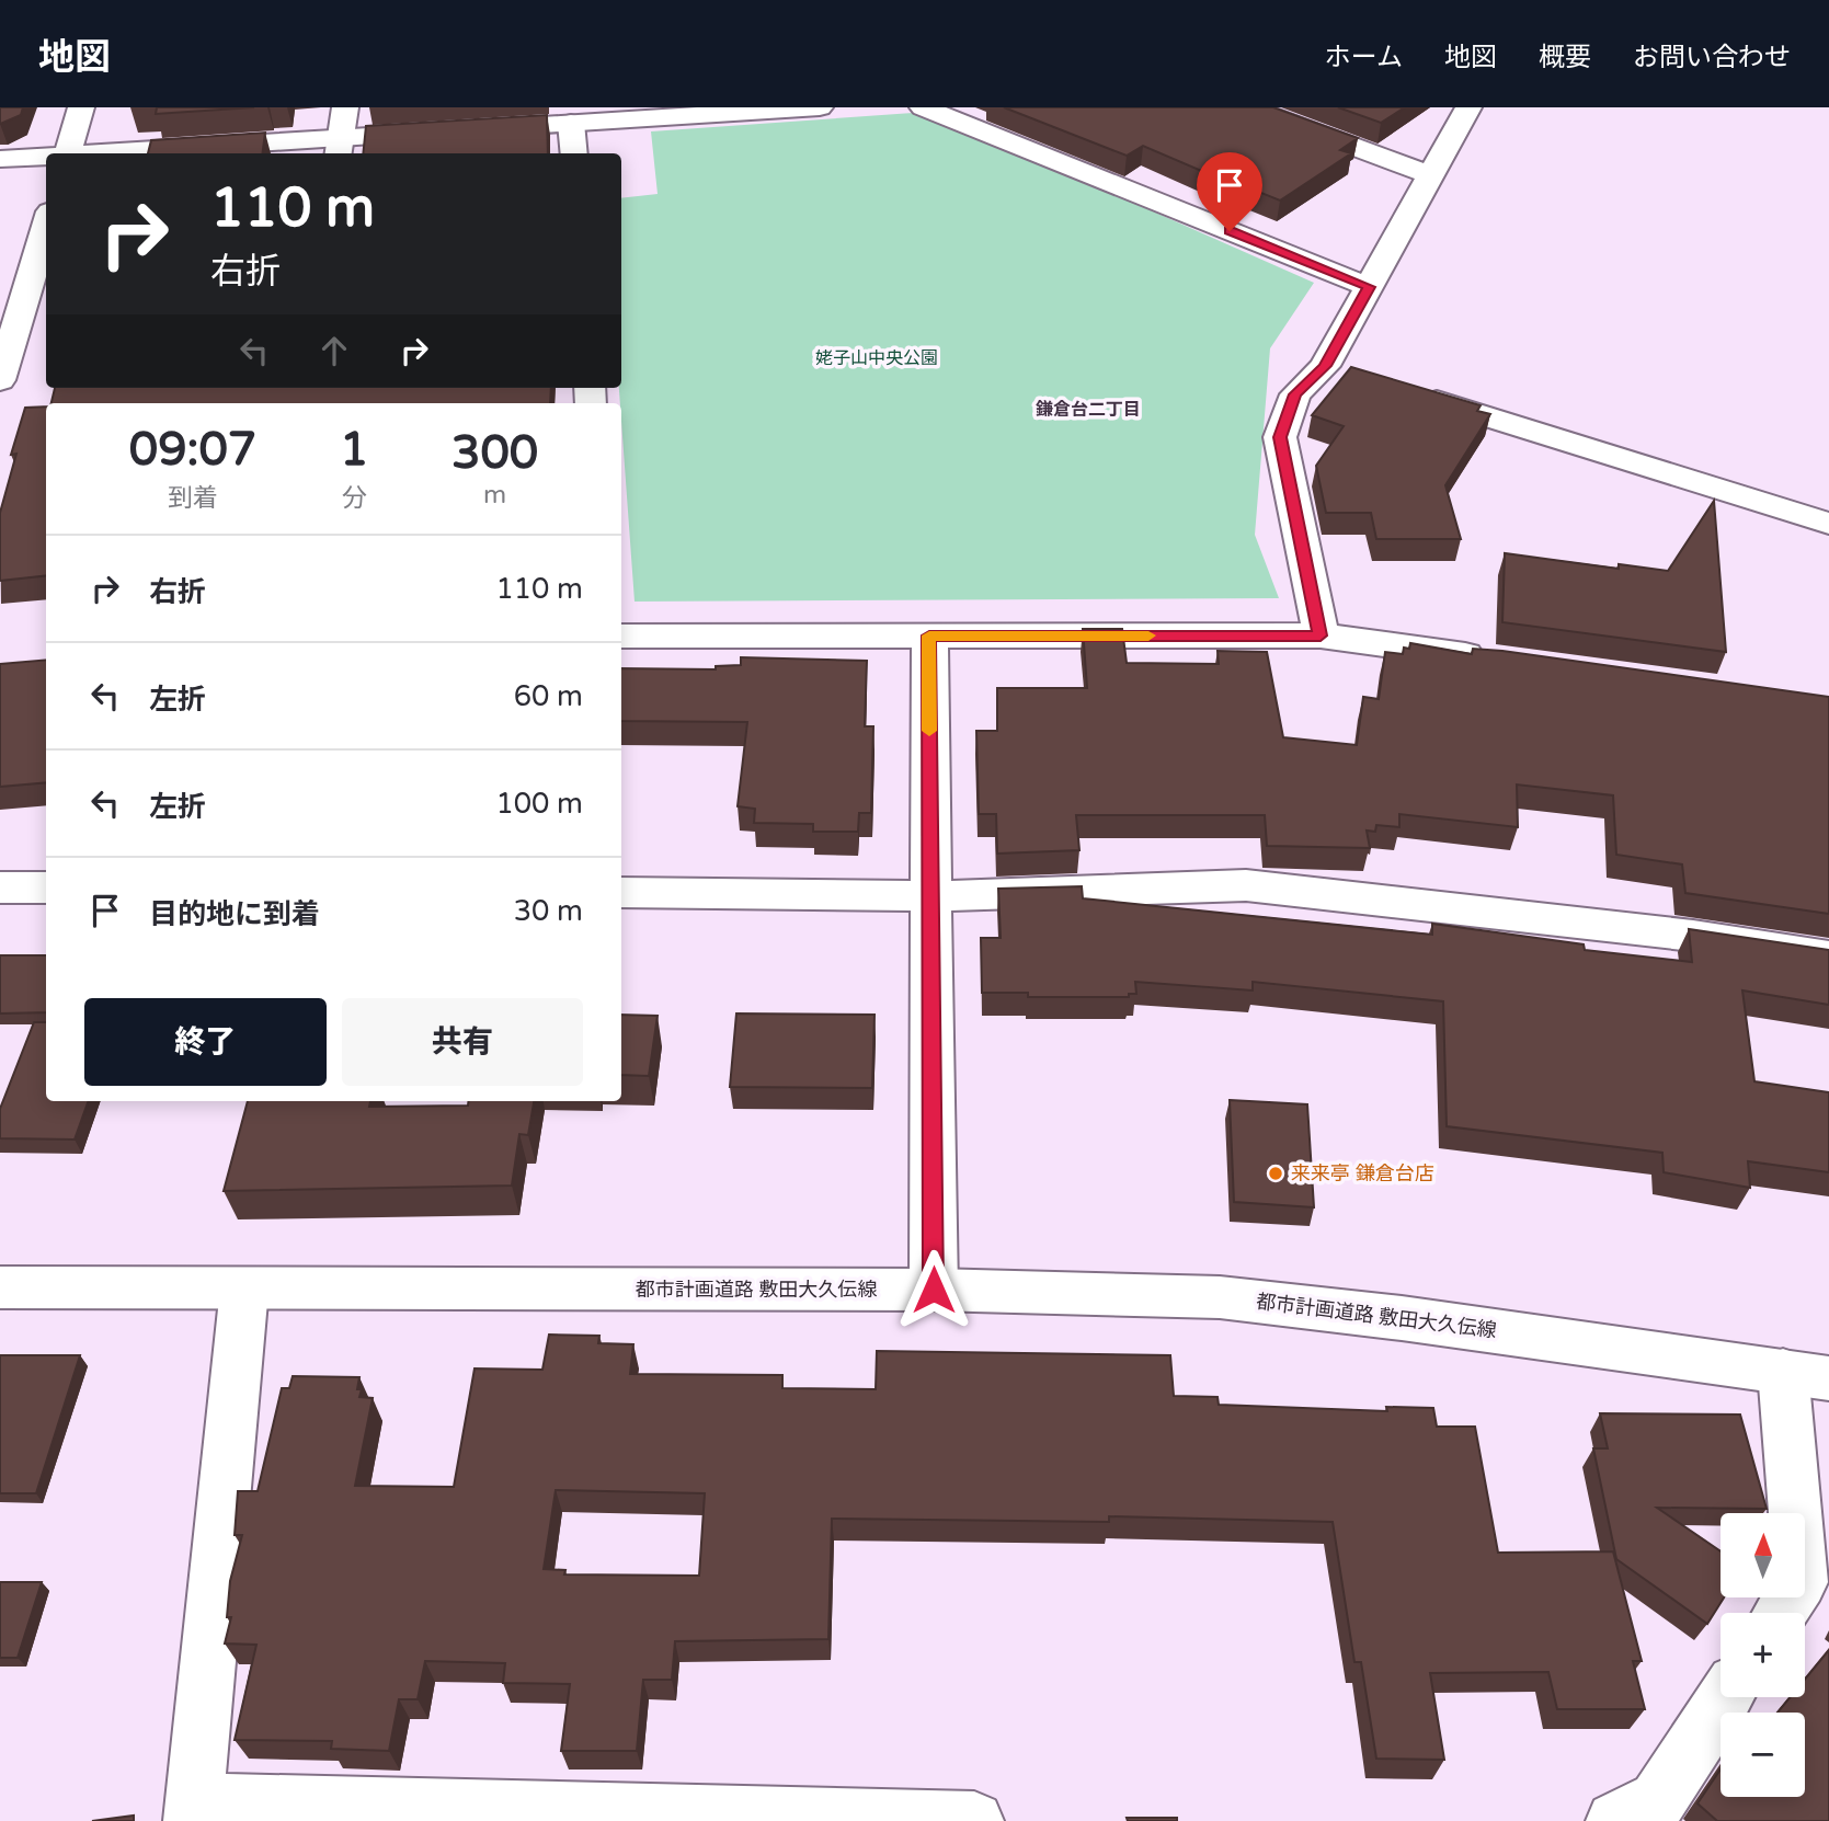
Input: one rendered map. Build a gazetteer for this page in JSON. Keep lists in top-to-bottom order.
{
  "streets": {
    "street": ["都市計画道路 敷田大久伝線"]
  },
  "districts": ["鎌倉台二丁目"],
  "parks": ["姥子山中央公園"],
  "places": ["来来亭 鎌倉台店"],
  "north": "top",
  "page": {
    "header": "地図",
    "nav": [
      "ホーム",
      "地図",
      "概要",
      "お問い合わせ"
    ],
    "turn": ["110 m", "右折"],
    "eta": [
      "09:07",
      "到着",
      "1",
      "分",
      "300",
      "m"
    ],
    "list": [
      {
        "name": "右折",
        "value": "110 m"
      },
      {
        "name": "左折",
        "value": "60 m"
      },
      {
        "name": "左折",
        "value": "100 m"
      },
      {
        "name": "目的地に到着",
        "value": "30 m"
      }
    ],
    "buttons": ["終了", "共有"],
    "map_buttons": ["+", "−"]
  }
}
